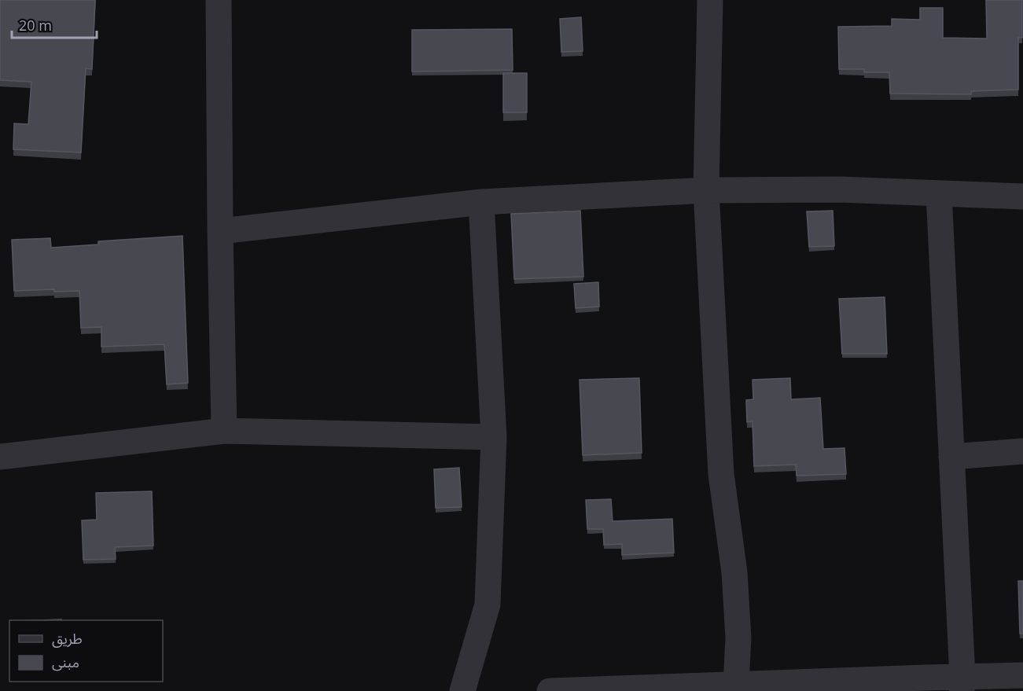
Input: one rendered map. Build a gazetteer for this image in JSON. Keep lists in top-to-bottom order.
{
  "legend": ["طريق", "مبنى"],
  "scale_bar": "20 m"
}
